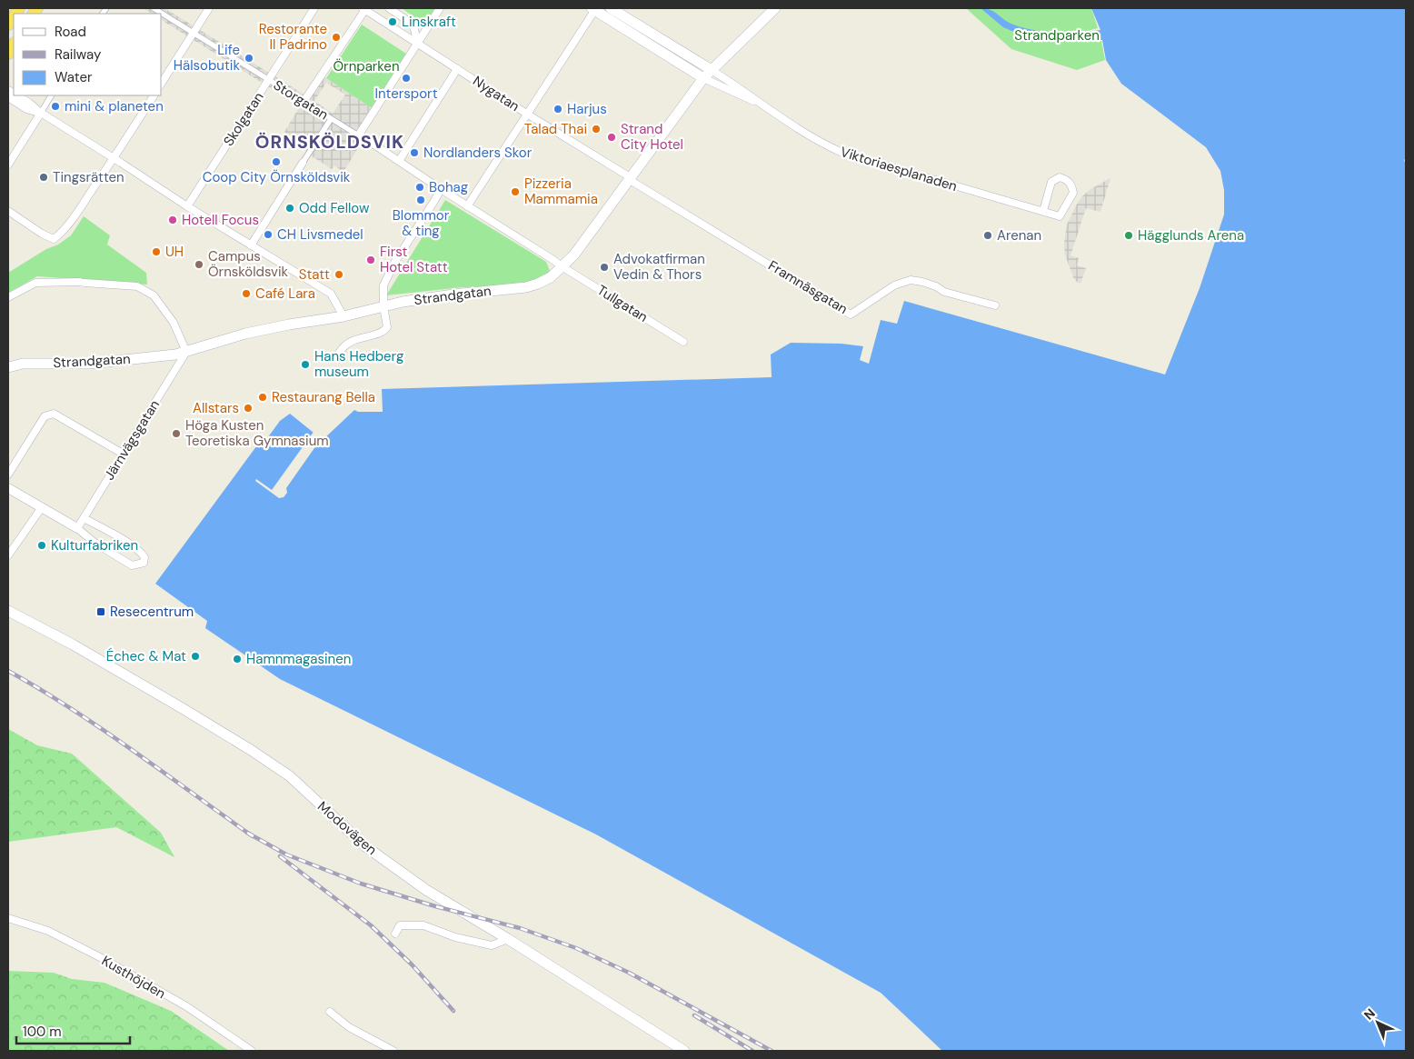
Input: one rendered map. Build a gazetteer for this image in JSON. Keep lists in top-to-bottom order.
{
  "streets": {
    "main road": ["Viktoriaesplanaden", "Strandgatan", "Modovägen"],
    "street": [
      "Nygatan",
      "Storgatan",
      "Skolgatan",
      "Framnäsgatan",
      "Tullgatan",
      "Järnvägsgatan",
      "Kusthöjden"
    ]
  },
  "crossings": [
    ["Nygatan", "Framnäsgatan"],
    ["Nygatan", "Strandgatan"],
    ["Storgatan", "Skolgatan"],
    ["Storgatan", "Strandgatan"],
    ["Storgatan", "Tullgatan"],
    ["Viktoriaesplanaden", "Strandgatan"],
    ["Framnäsgatan", "Strandgatan"],
    ["Strandgatan", "Tullgatan"],
    ["Strandgatan", "Järnvägsgatan"]
  ],
  "districts": ["ÖRNSKÖLDSVIK"],
  "parks": ["Strandparken", "Örnparken"],
  "places": {
    "other": [
      "Linskraft",
      "Restorante Il Padrino",
      "Life Hälsobutik",
      "Intersport",
      "mini & planeten",
      "Harjus",
      "Talad Thai",
      "Strand City Hotel",
      "Nordlanders Skor",
      "Coop City Örnsköldsvik",
      "Tingsrätten",
      "Bohag",
      "Pizzeria Mammamia",
      "Blommor & ting",
      "Odd Fellow",
      "Hotell Focus",
      "CH Livsmedel",
      "Arenan",
      "Hägglunds Arena",
      "UH",
      "First Hotel Statt",
      "Campus Örnsköldsvik",
      "Advokatfirman Vedin & Thors",
      "Statt",
      "Café Lara",
      "Hans Hedberg museum",
      "Restaurang Bella",
      "Allstars",
      "Höga Kusten Teoretiska Gymnasium",
      "Kulturfabriken",
      "Échec & Mat",
      "Hamnmagasinen"
    ],
    "transit": ["Resecentrum"]
  },
  "legend": ["Road", "Railway", "Water"],
  "scale_bar": "100 m",
  "north": "top left"
}
